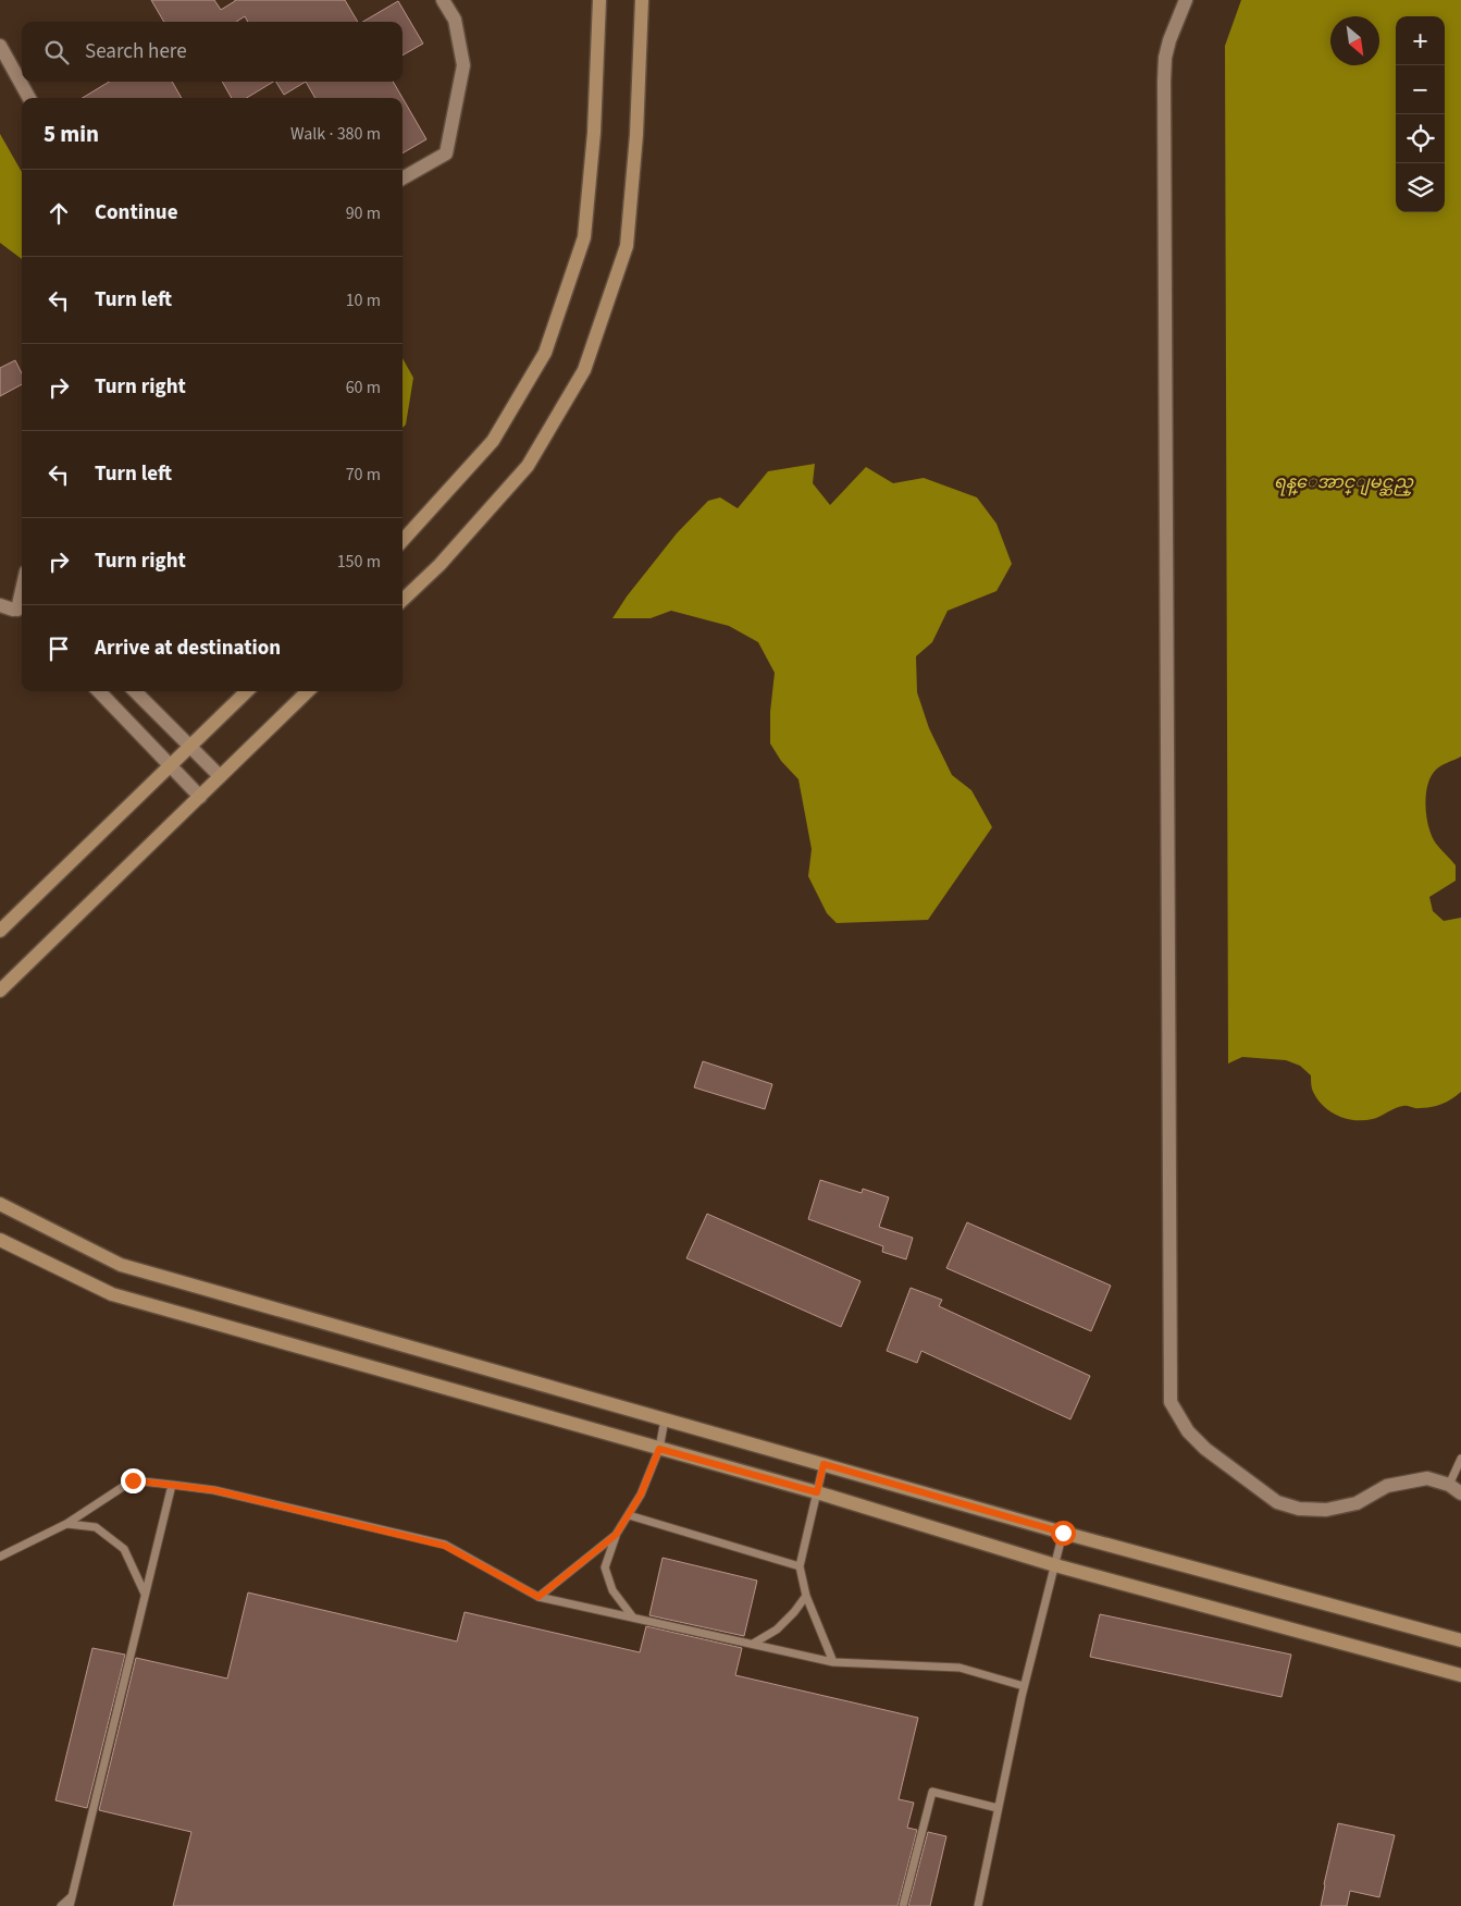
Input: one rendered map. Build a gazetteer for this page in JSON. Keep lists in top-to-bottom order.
{
  "water": ["ရန္ေအာင္ျမင္ဆည္"],
  "north": "bottom right",
  "page": {
    "map_buttons": ["+", "−"],
    "search": "Search here",
    "heading": ["5 min", "Walk · 380 m"],
    "list": [
      ["Continue", "90 m"],
      ["Turn left", "10 m"],
      ["Turn right", "60 m"],
      ["Turn left", "70 m"],
      ["Turn right", "150 m"],
      "Arrive at destination"
    ]
  }
}
